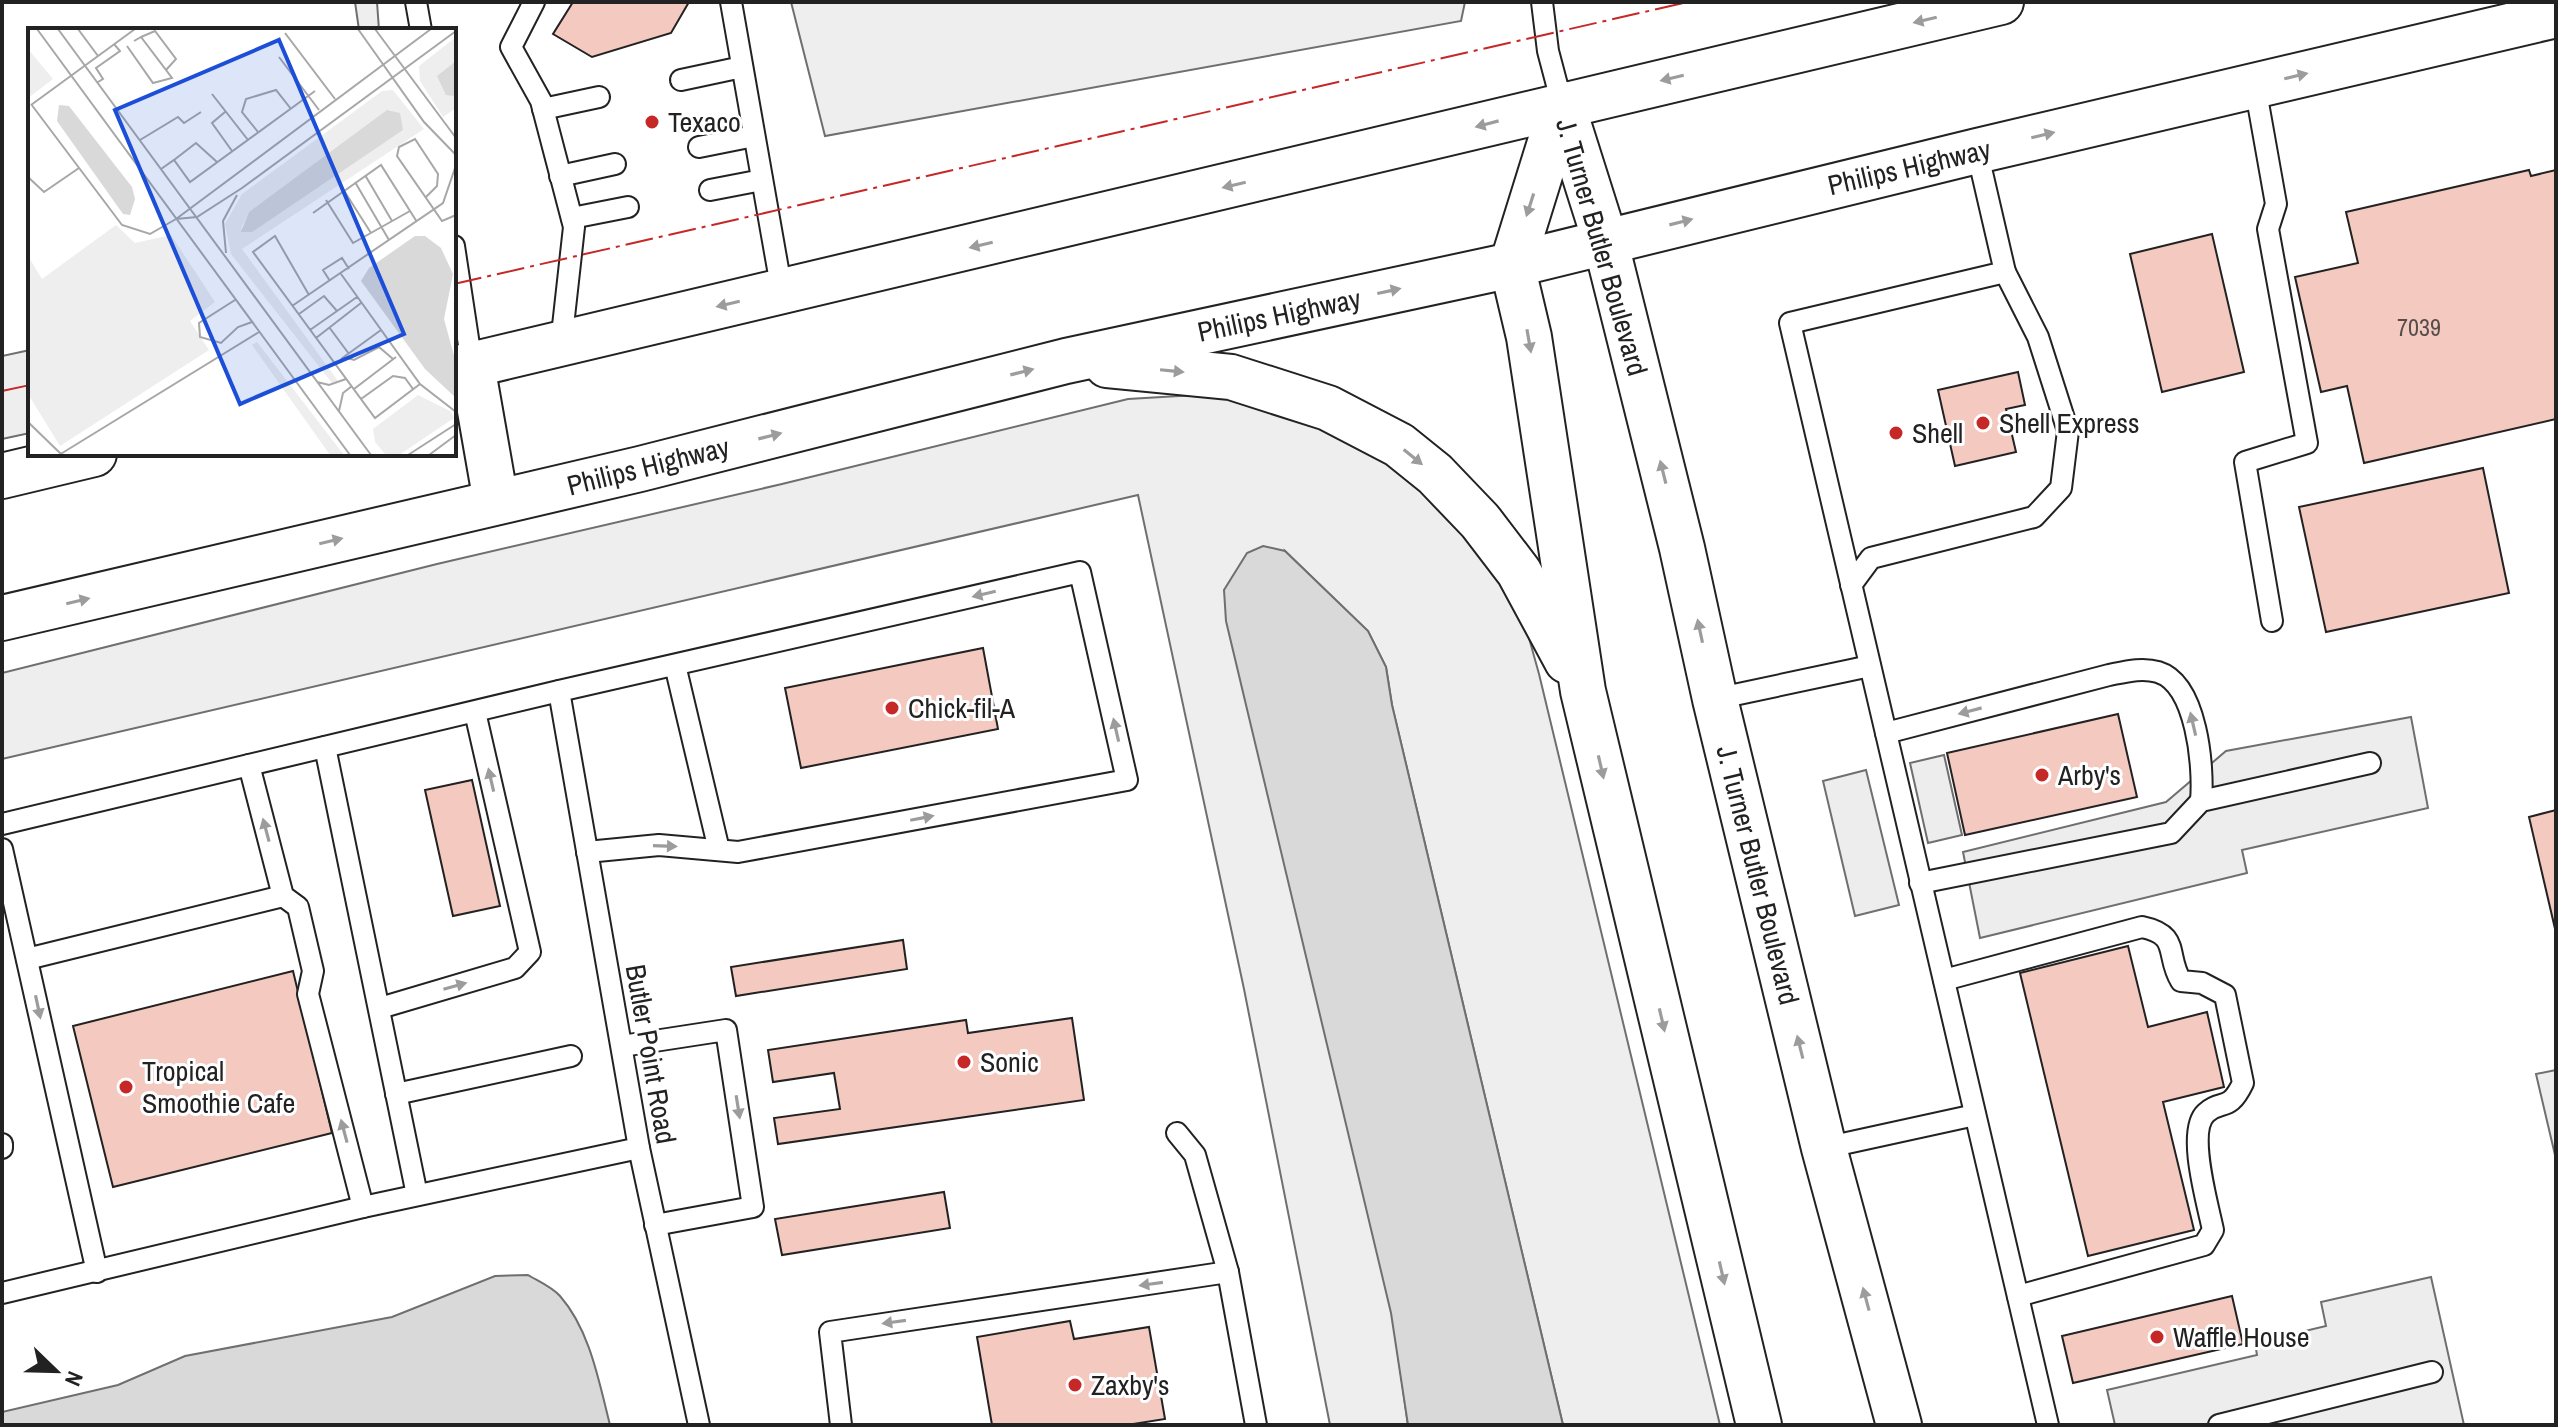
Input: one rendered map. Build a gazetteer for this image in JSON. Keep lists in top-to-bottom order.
{
  "streets": {
    "main road": ["Philips Highway", "J. Turner Butler Boulevard"],
    "lane": ["Butler Point Road"]
  },
  "crossings": [
    ["Philips Highway", "J. Turner Butler Boulevard"]
  ],
  "places": [
    "Texaco",
    "Shell Express",
    "Shell",
    "Chick-fil-A",
    "Arby's",
    "Sonic",
    "Tropical Smoothie Cafe",
    "Waffle House",
    "Zaxby's"
  ],
  "house_numbers": ["7039"],
  "north": "bottom right"
}
